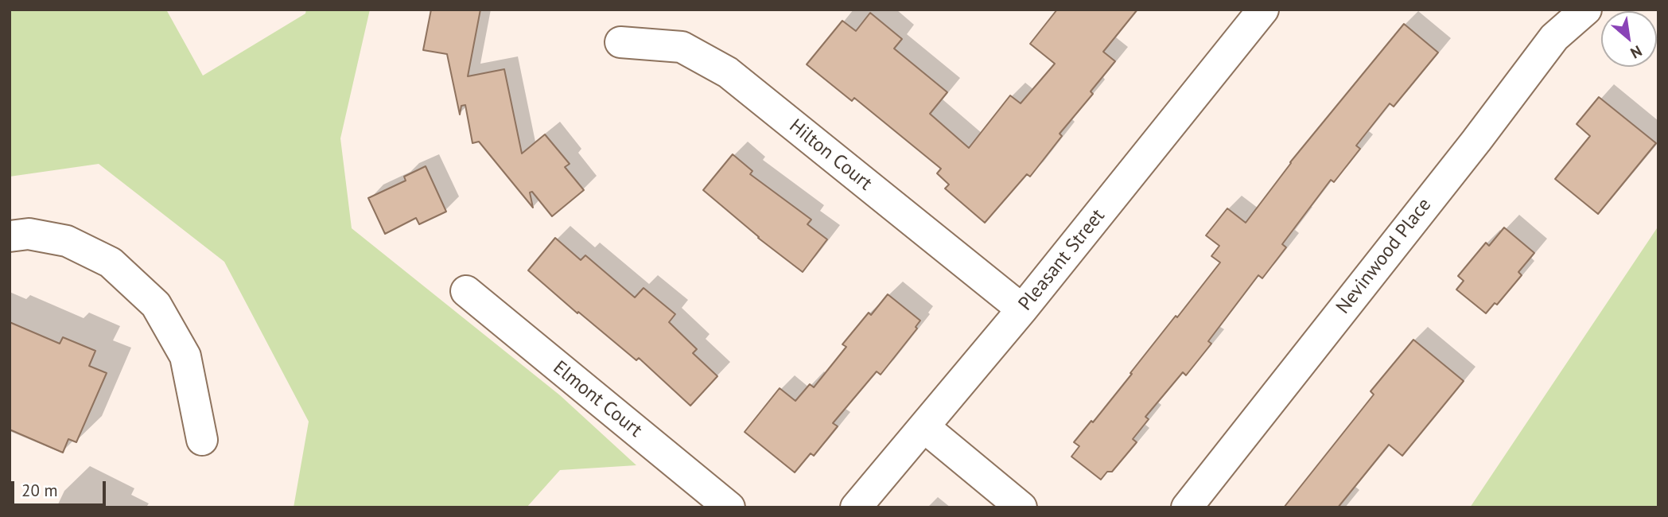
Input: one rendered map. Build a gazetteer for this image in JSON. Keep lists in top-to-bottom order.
{
  "streets": {
    "street": [
      "Hilton Court",
      "Nevinwood Place",
      "Pleasant Street",
      "Elmont Court"
    ]
  },
  "crossings": [
    ["Hilton Court", "Pleasant Street"]
  ],
  "scale_bar": "20 m",
  "north": "bottom right"
}
